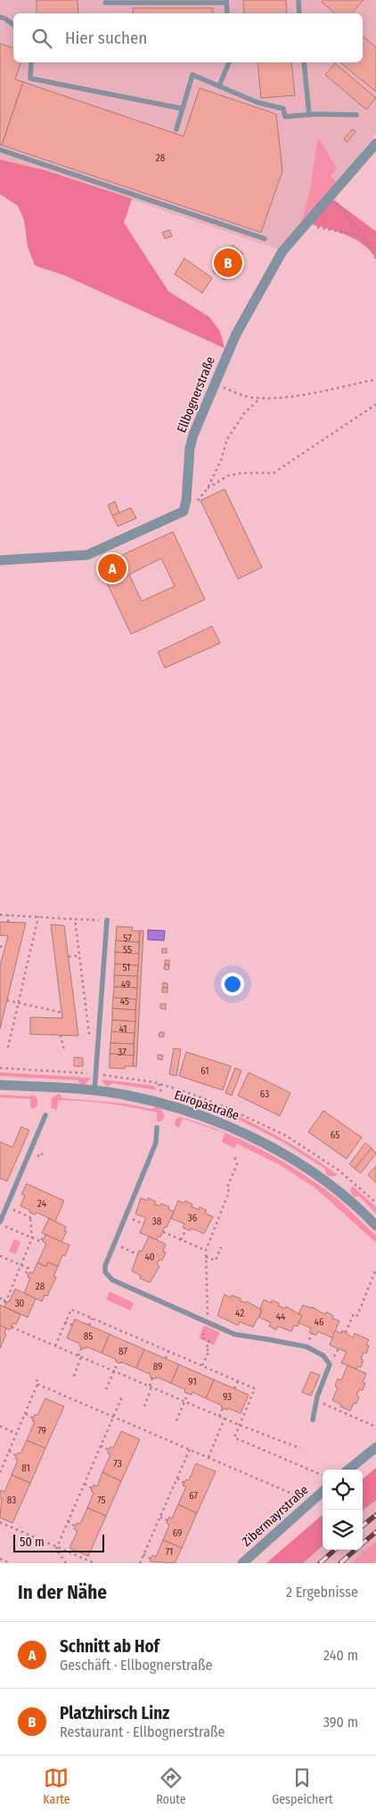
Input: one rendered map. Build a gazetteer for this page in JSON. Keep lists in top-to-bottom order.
{
  "streets": {
    "street": ["Ellbognerstraße", "Europastraße", "Zibermayrstraße"]
  },
  "house_numbers": [
    "28",
    "57",
    "55",
    "51",
    "49",
    "45",
    "41",
    "37",
    "61",
    "63",
    "65",
    "24",
    "36",
    "38",
    "40",
    "28",
    "30",
    "42",
    "44",
    "46",
    "85",
    "87",
    "89",
    "91",
    "93",
    "79",
    "73",
    "81",
    "67",
    "83",
    "75",
    "69",
    "71"
  ],
  "scale_bar": "50 m",
  "page": {
    "search": "Hier suchen",
    "pins": ["B", "A"],
    "scale": "50 m",
    "heading": ["In der Nähe", "2 Ergebnisse"],
    "list": [
      {
        "mark": "A",
        "name": "Schnitt ab Hof",
        "note": "Geschäft · Ellbognerstraße",
        "value": "240 m"
      },
      {
        "mark": "B",
        "name": "Platzhirsch Linz",
        "note": "Restaurant · Ellbognerstraße",
        "value": "390 m"
      }
    ],
    "nav": ["Karte", "Route", "Gespeichert"]
  }
}
